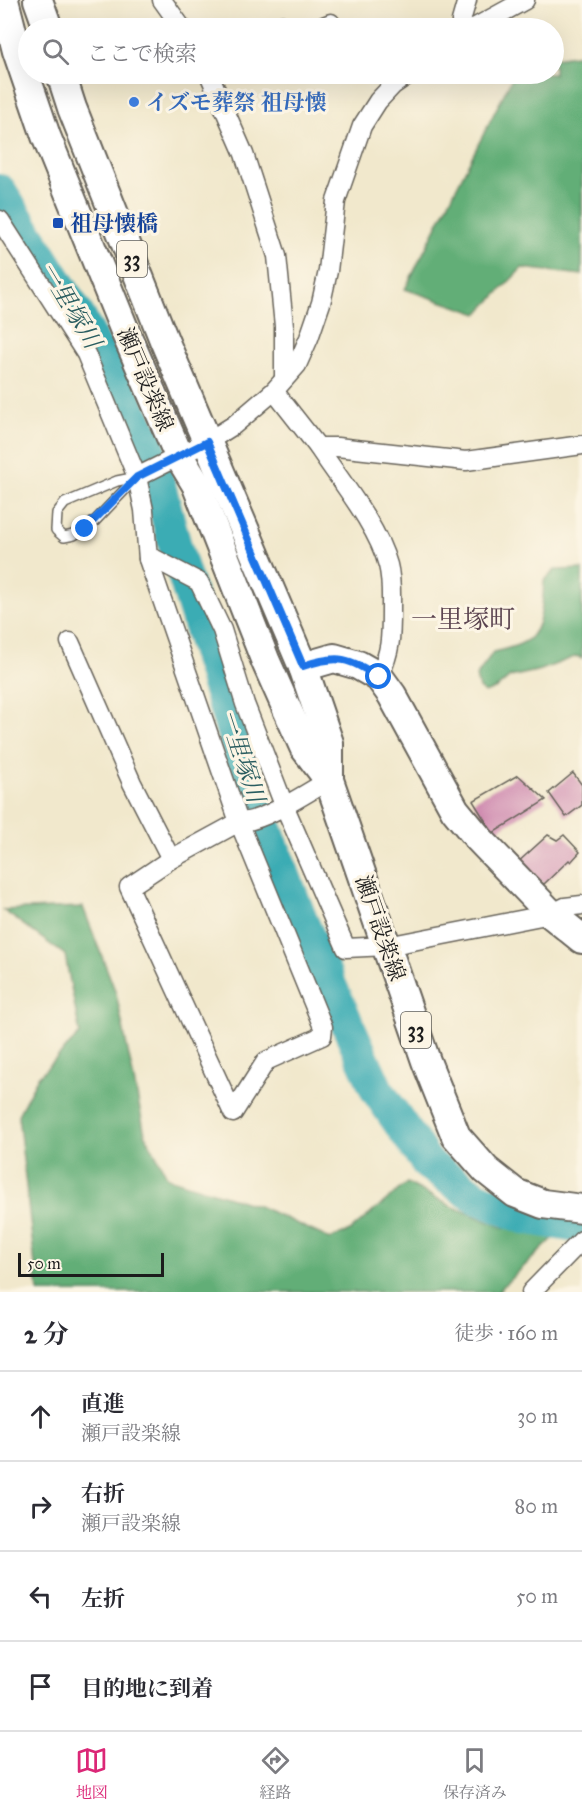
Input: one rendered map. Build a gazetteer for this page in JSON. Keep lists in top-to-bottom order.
{
  "streets": {
    "main road": ["33", "瀬戸設楽線"]
  },
  "districts": ["一里塚町"],
  "water": ["一里塚川"],
  "places": {
    "other": ["イズモ葬祭 祖母懐"],
    "transit": ["祖母懐橋"]
  },
  "scale_bar": "50 m",
  "page": {
    "search": "ここで検索",
    "scale": "50 m",
    "heading": ["2 分", "徒歩 · 160 m"],
    "list": [
      ["直進", "瀬戸設楽線", "30 m"],
      ["右折", "瀬戸設楽線", "80 m"],
      ["左折", "50 m"],
      "目的地に到着"
    ],
    "nav": ["地図", "経路", "保存済み"]
  }
}
